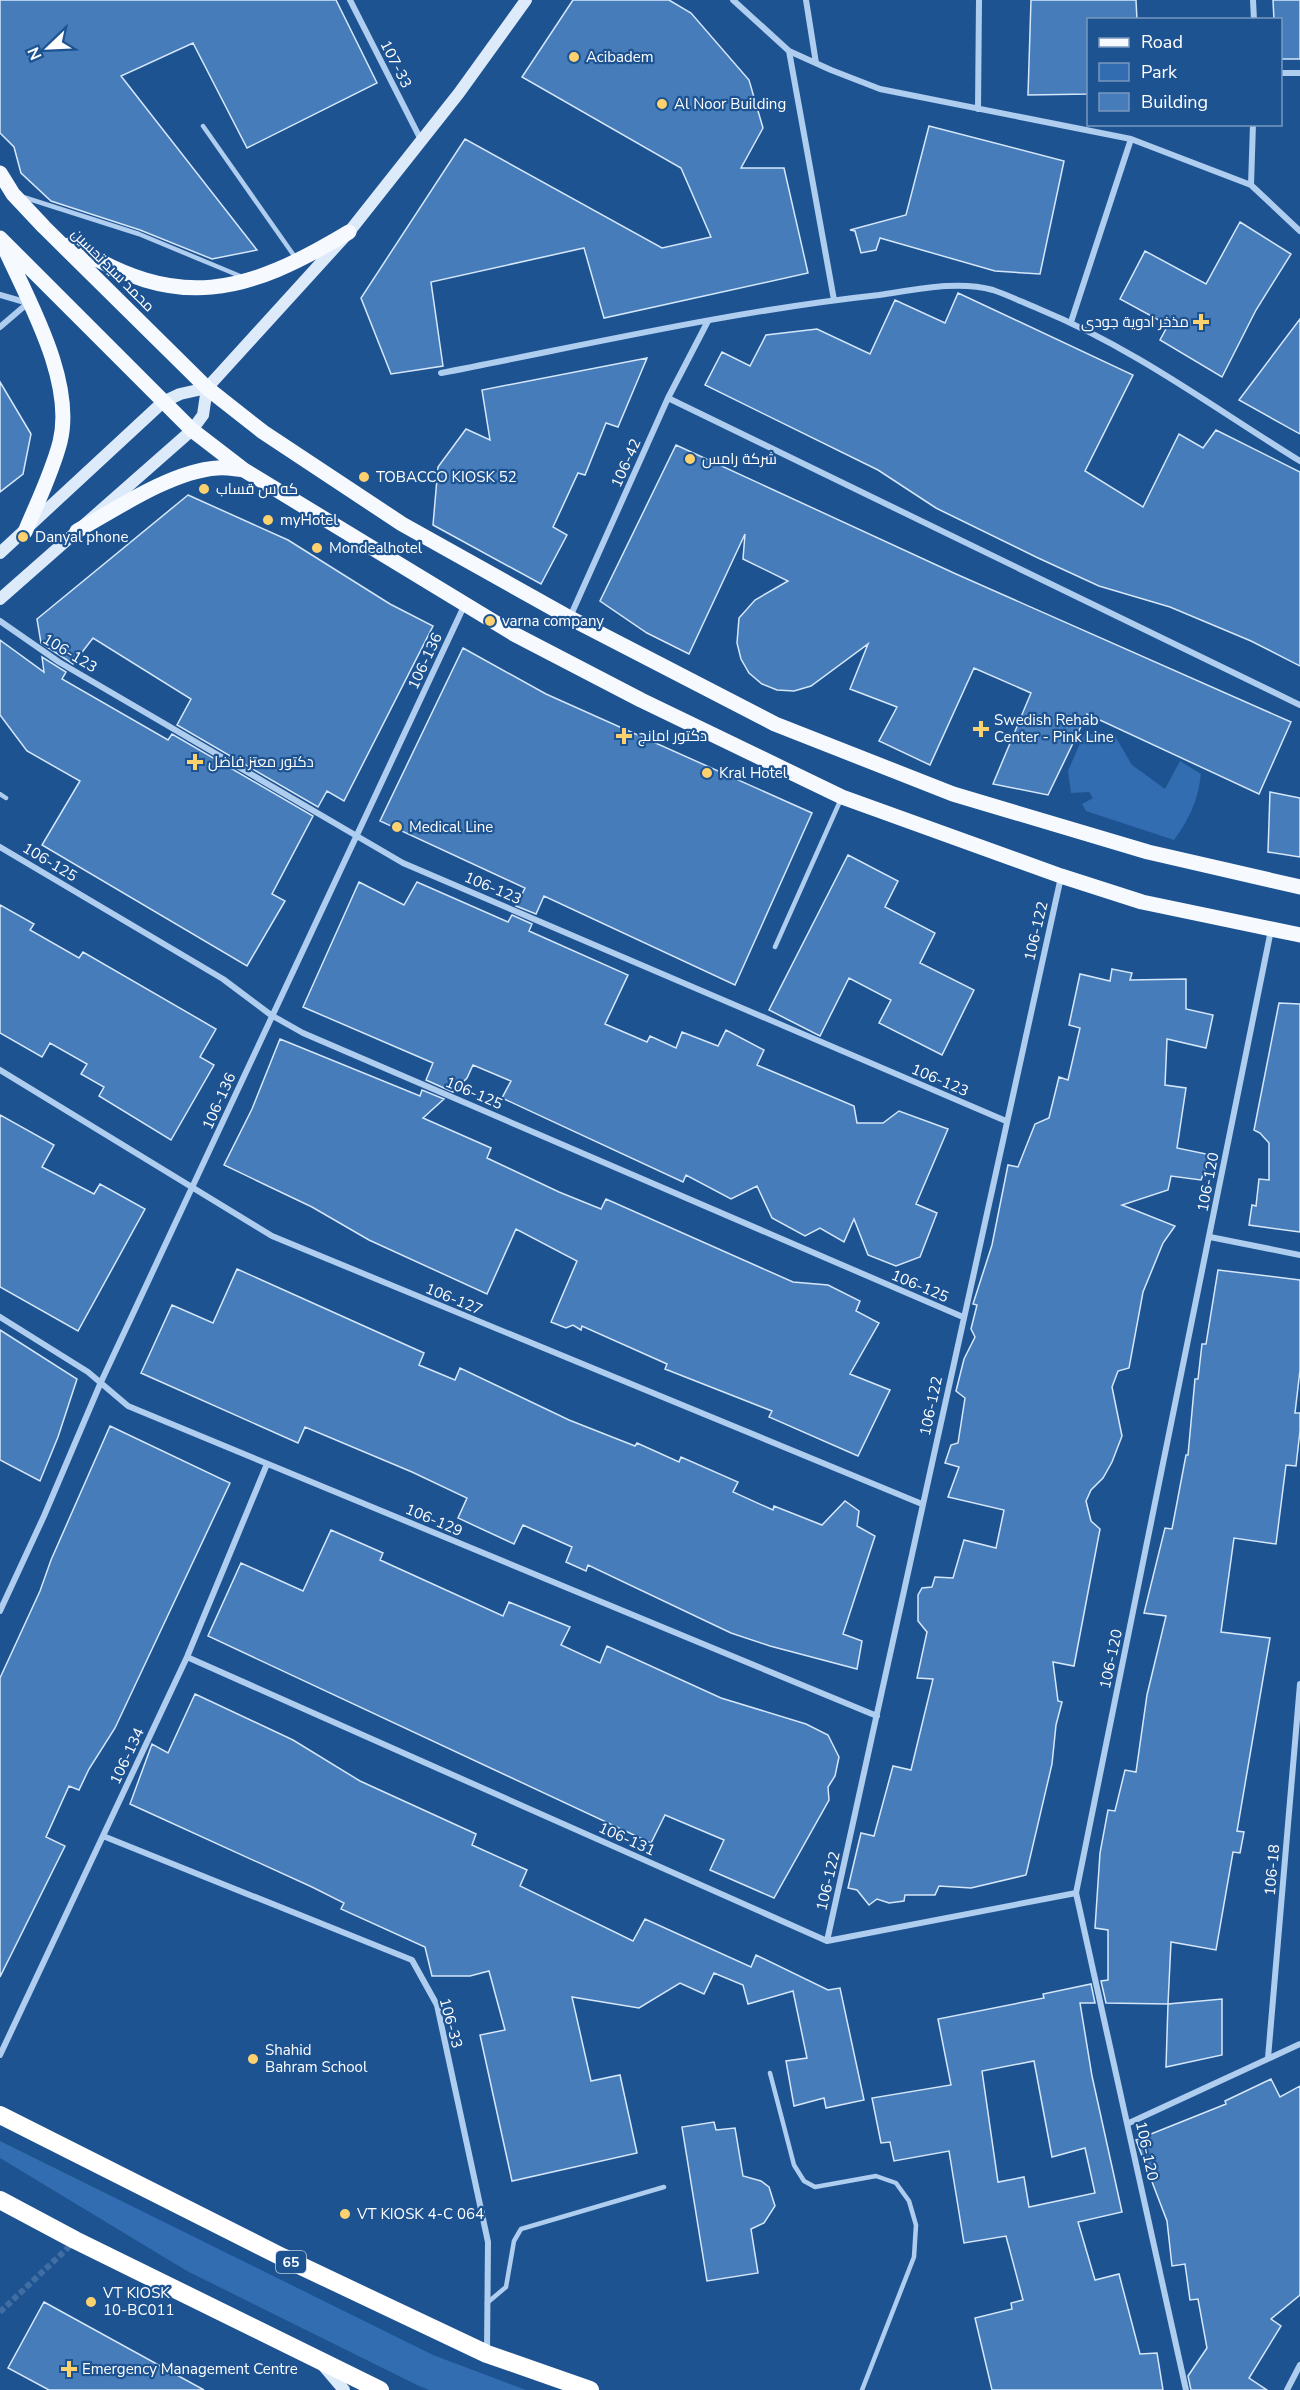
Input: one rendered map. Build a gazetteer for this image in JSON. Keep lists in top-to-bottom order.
{
  "streets": {
    "highway": ["65"],
    "main road": ["محمد سید تحسین"],
    "street": [
      "107-33",
      "106-42",
      "106-123",
      "106-136",
      "106-125",
      "106-122",
      "106-120",
      "106-127",
      "106-129",
      "106-134",
      "106-131",
      "106-18",
      "106-33"
    ]
  },
  "crossings": [
    ["محمد سید تحسین", "106-42"],
    ["106-123", "106-136"],
    ["106-123", "106-122"],
    ["106-136", "106-125"],
    ["106-136", "106-127"],
    ["106-136", "106-129"],
    ["106-125", "106-122"],
    ["106-122", "106-127"],
    ["106-122", "106-129"],
    ["106-122", "106-131"],
    ["106-129", "106-134"],
    ["106-134", "106-131"],
    ["106-134", "106-33"],
    ["106-33", "65"]
  ],
  "places": {
    "other": [
      "Acibadem",
      "Al Noor Building",
      "شركة رامس",
      "TOBACCO KIOSK 52",
      "كه س قساب",
      "myHotel",
      "Danyal phone",
      "Mondealhotel",
      "varna company",
      "Kral Hotel",
      "Medical Line",
      "Shahid Bahram School",
      "VT KIOSK 4-C 064",
      "VT KIOSK 10-BC011"
    ],
    "health": [
      "مذخر ادوية جودى",
      "Swedish Rehab Center - Pink Line",
      "دكتور امانج",
      "دكتور معتز فاضل",
      "Emergency Management Centre"
    ]
  },
  "legend": ["Road", "Park", "Building"],
  "north": "bottom left"
}
